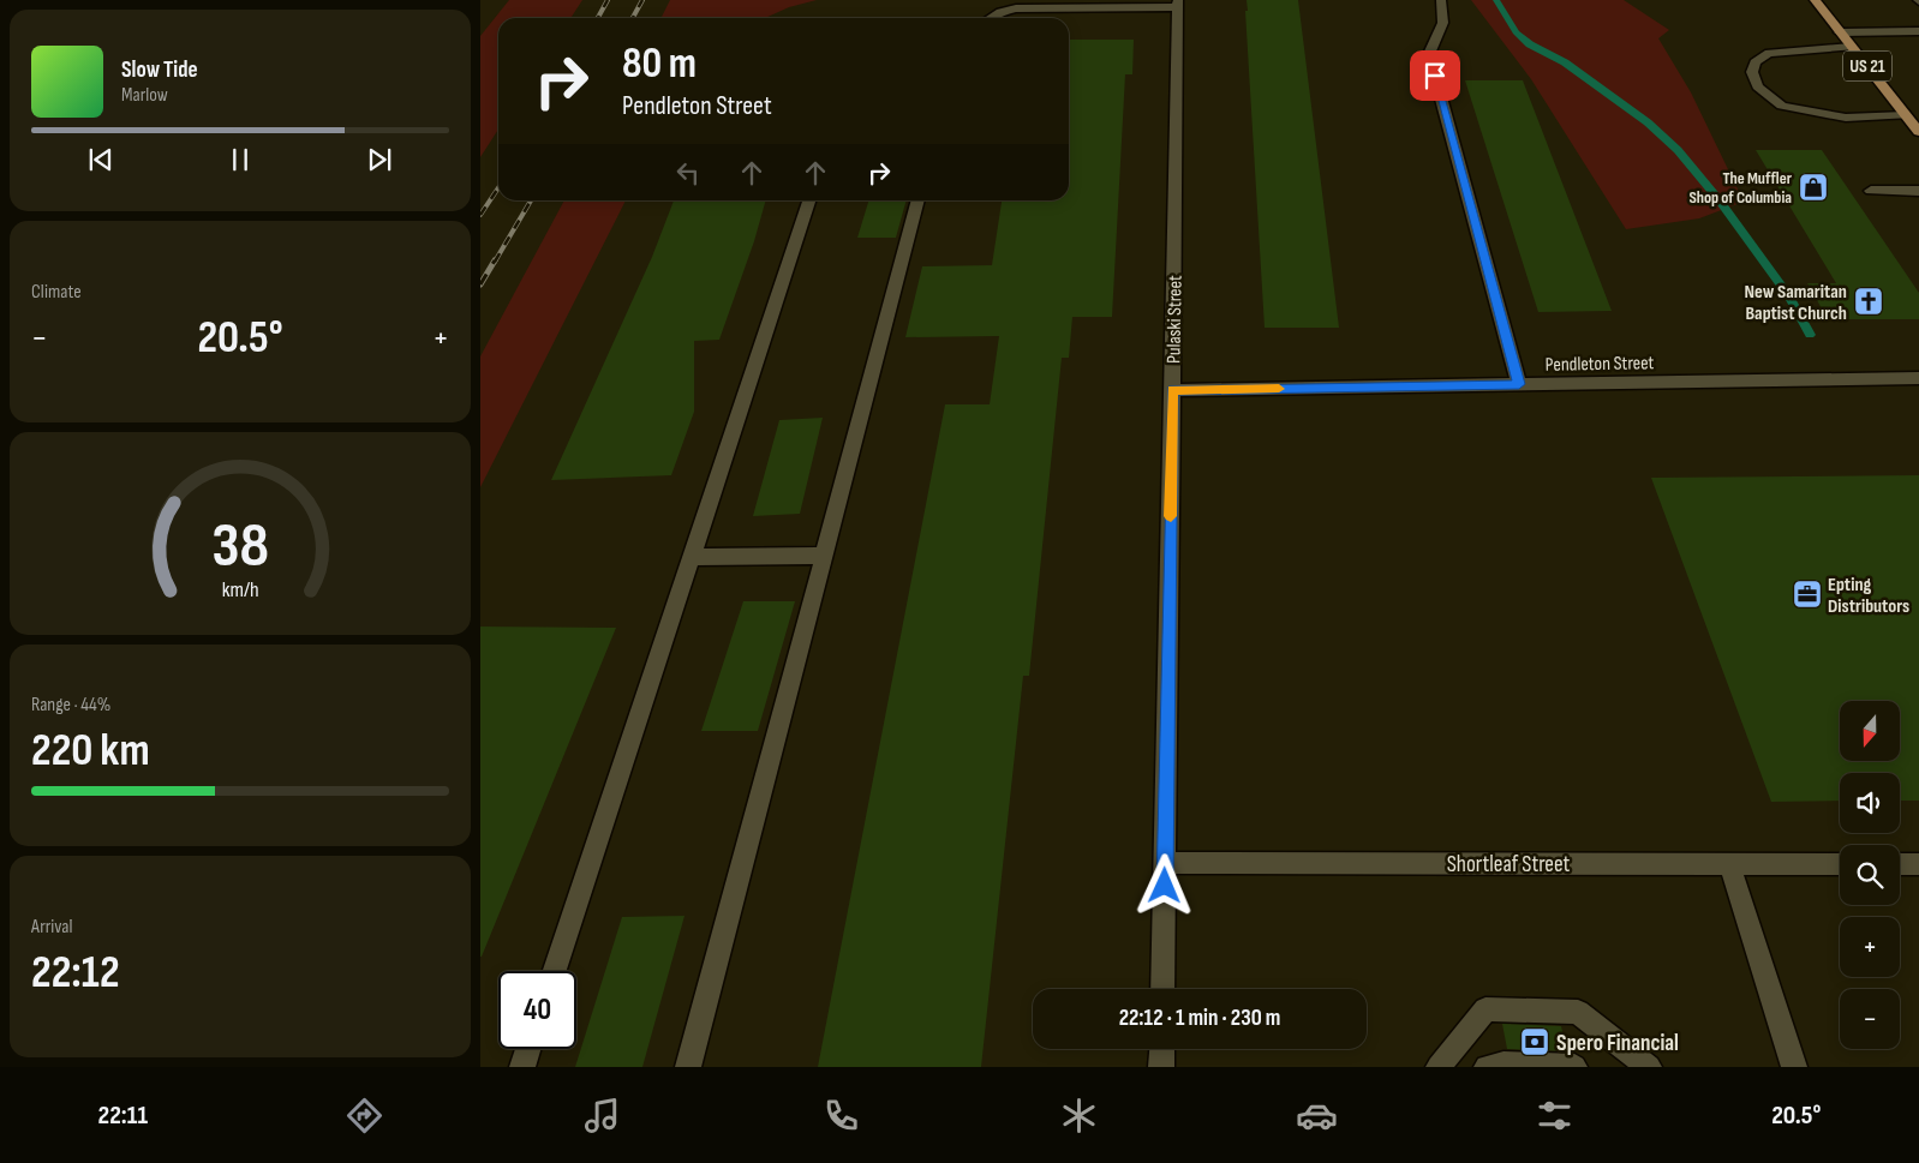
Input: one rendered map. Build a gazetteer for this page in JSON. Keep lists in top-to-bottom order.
{
  "streets": {
    "main road": ["US 21"],
    "street": ["Pulaski Street", "Pendleton Street", "Shortleaf Street"]
  },
  "crossings": [
    ["Pulaski Street", "Pendleton Street"],
    ["Pulaski Street", "Shortleaf Street"]
  ],
  "places": {
    "shop": ["The Muffler Shop of Columbia"],
    "church": ["New Samaritan Baptist Church"],
    "office": ["Epting Distributors"],
    "bank": ["Spero Financial"]
  },
  "north": "bottom",
  "page": {
    "turn": ["80 m", "Pendleton Street"],
    "song": ["Slow Tide", "Marlow"],
    "tile": [
      "Climate",
      ["Range · 44%", "220 km"],
      ["Arrival", "22:12"]
    ],
    "heat": ["−", "20.5°", "+"],
    "map_buttons": ["+", "−"],
    "limit": "40",
    "trip": "22:12 · 1 min · 230 m",
    "tabs": ["22:11", "20.5°"],
    "gauge": ["38", "km/h"]
  }
}
